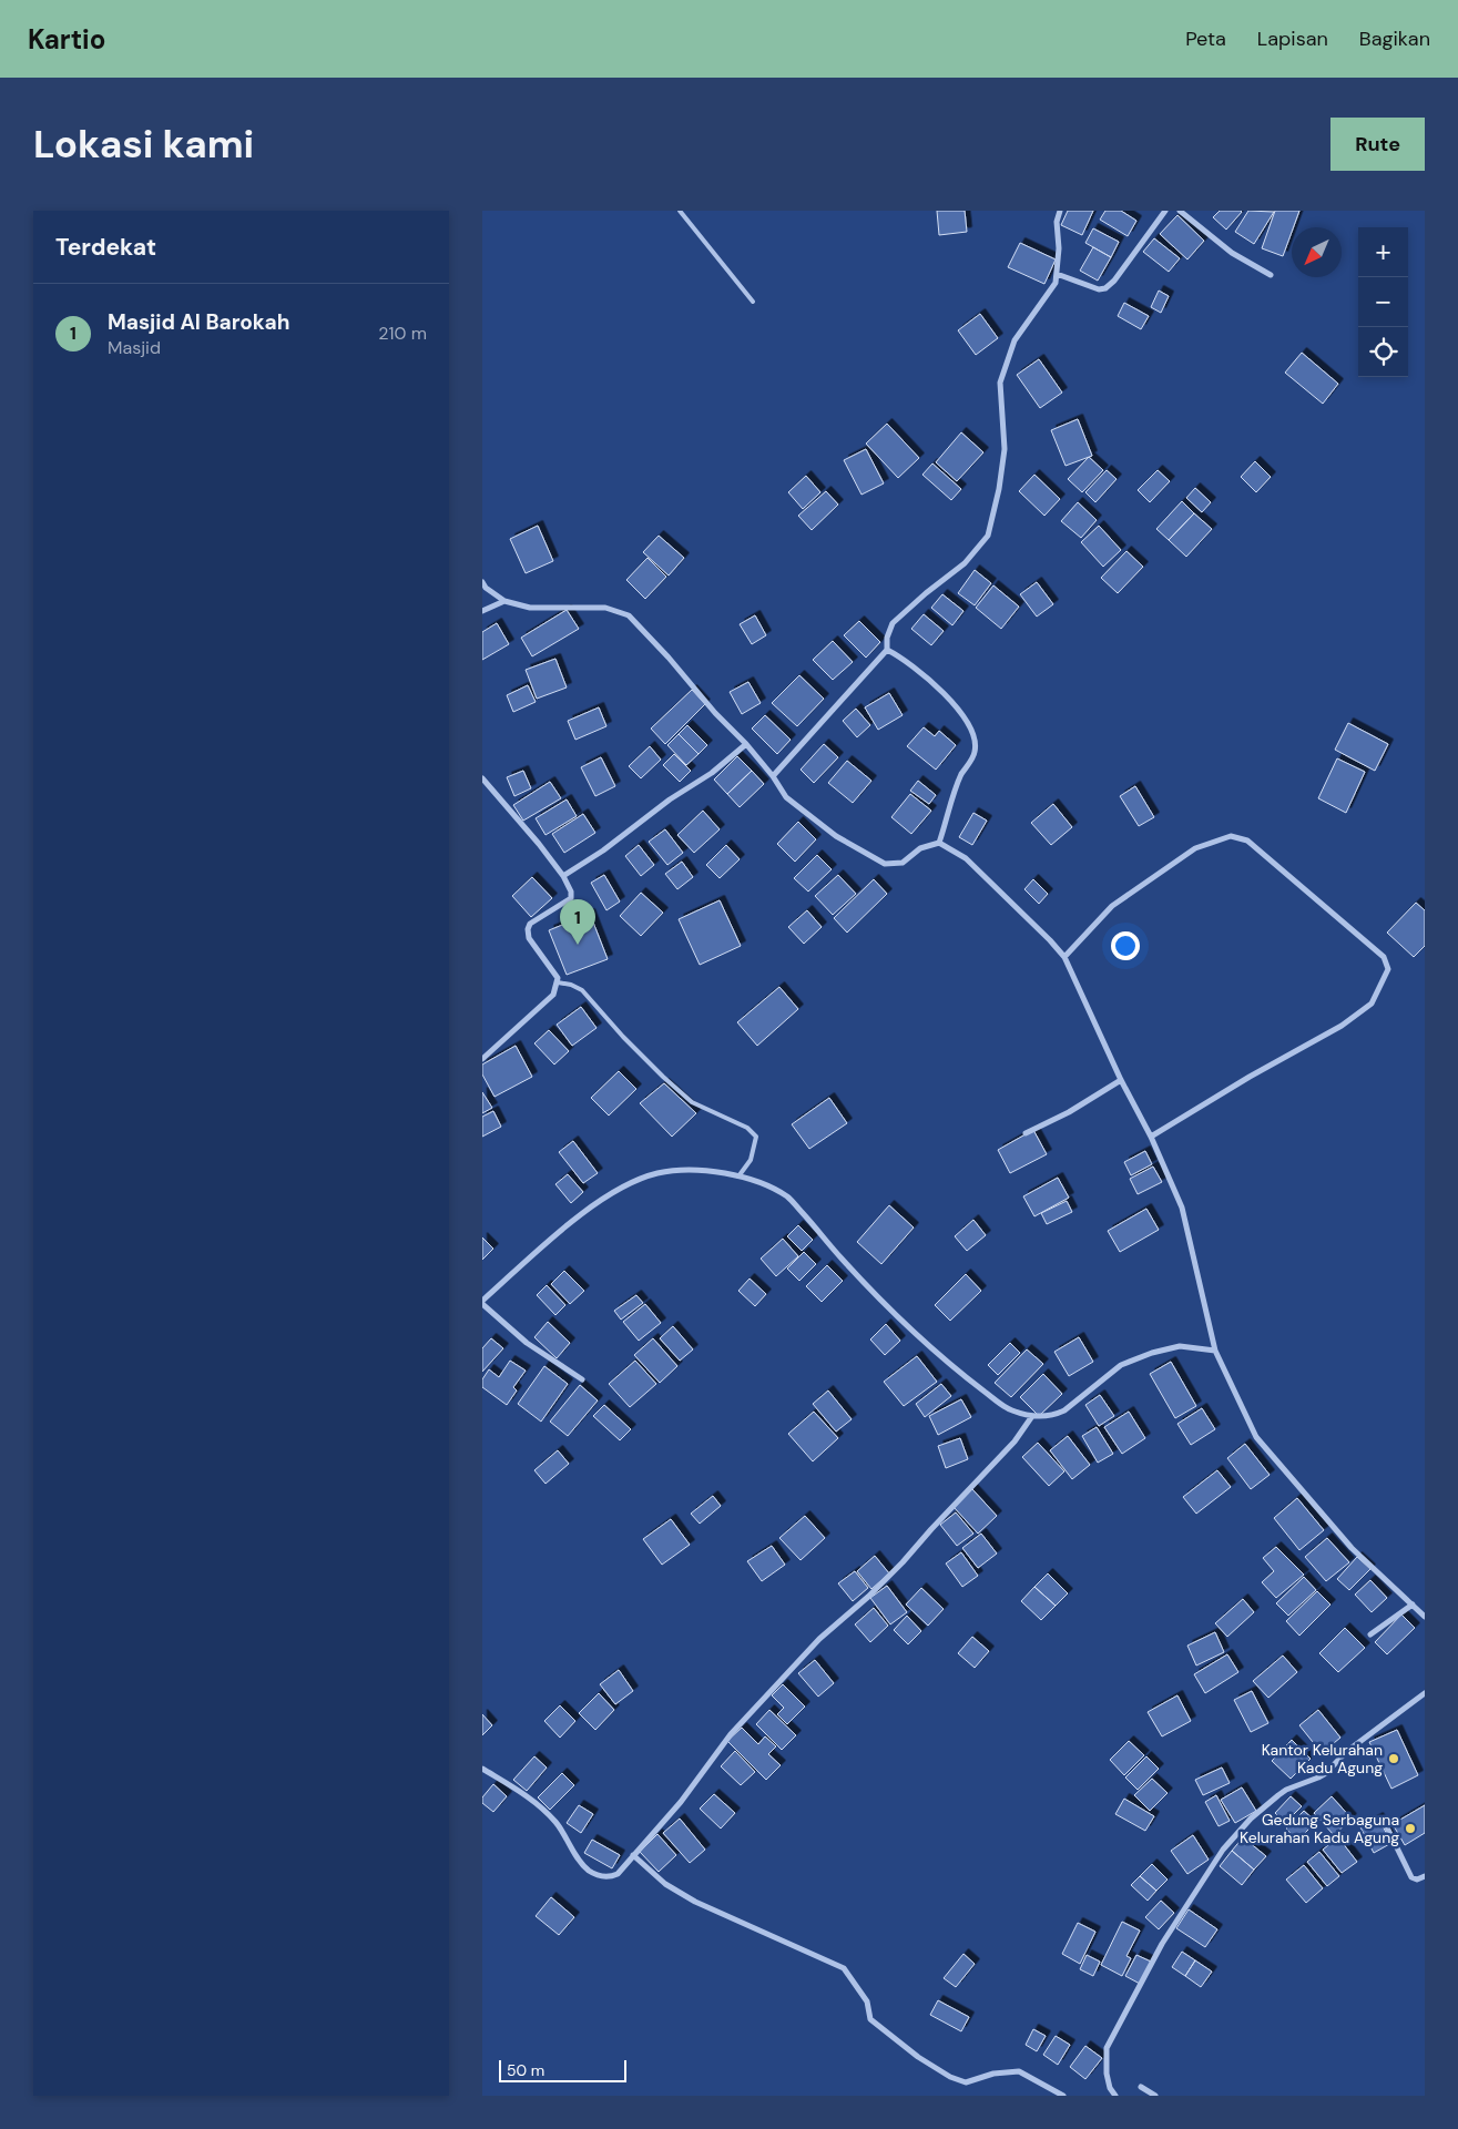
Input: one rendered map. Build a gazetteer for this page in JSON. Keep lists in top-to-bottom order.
{
  "places": ["Kantor Kelurahan Kadu Agung", "Gedung Serbaguna Kelurahan Kadu Agung"],
  "scale_bar": "50 m",
  "north": "bottom left",
  "page": {
    "header": "Kartio",
    "nav": ["Peta", "Lapisan", "Bagikan"],
    "buttons": "Rute",
    "title": "Lokasi kami",
    "heading": "Terdekat",
    "map_buttons": ["+", "−"],
    "list": [
      {
        "mark": "1",
        "name": "Masjid Al Barokah",
        "note": "Masjid",
        "value": "210 m"
      }
    ],
    "pins": "1",
    "scale": "50 m"
  }
}
